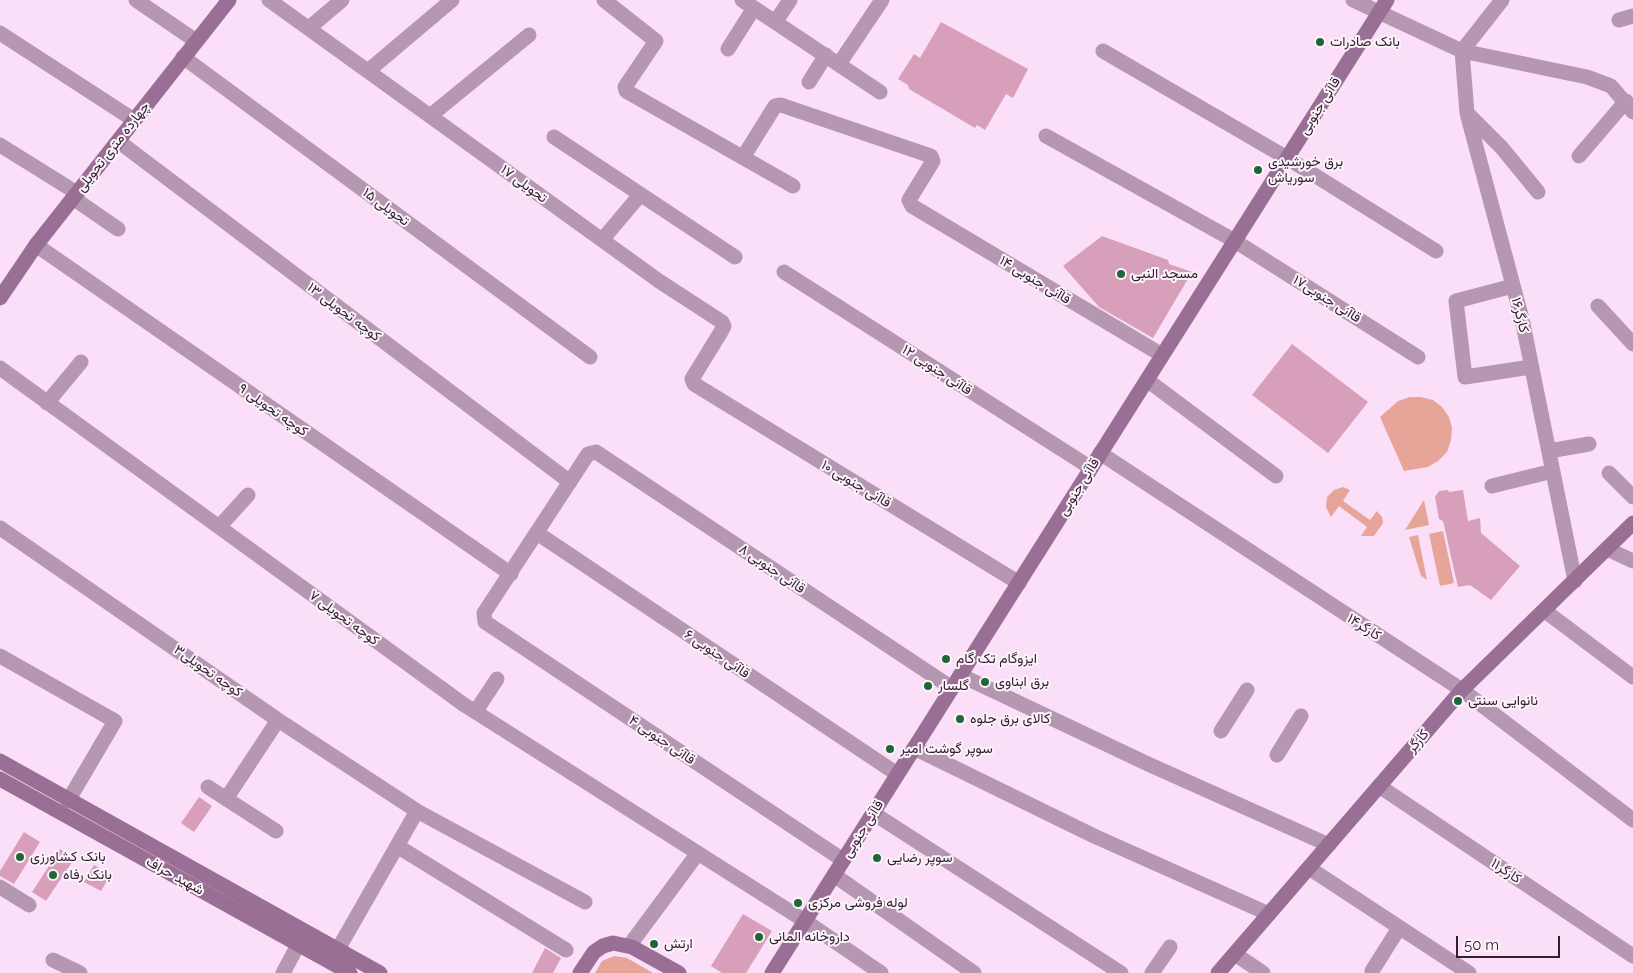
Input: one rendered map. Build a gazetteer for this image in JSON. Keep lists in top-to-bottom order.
{
  "streets": {
    "main road": [
      "قاآنی جنوبی",
      "چهارده متری تحویلی",
      "کارگر",
      "شهید حراف"
    ],
    "street": [
      "تحویلی ۱۷",
      "تحویلی ۱۵",
      "قاآنی جنوبی ۱۴",
      "قاآنی جنوبی۱۷",
      "کوچه تحویلی ۱۳",
      "کارگر۱۶",
      "قاآنی جنوبی ۱۲",
      "کوچه تحویلی ۹",
      "قاآنی جنوبی ۱۰",
      "قاآنی جنوبی ۸",
      "کوچه تحویلی ۷",
      "کارگر۱۴",
      "قاآنی جنوبی ۶",
      "کوچه تحویلی۳",
      "قاآنی جنوبی ۴",
      "کارگر۱۱"
    ]
  },
  "crossings": [
    ["قاآنی جنوبی", "قاآنی جنوبی ۱۴"],
    ["قاآنی جنوبی", "قاآنی جنوبی۱۷"],
    ["قاآنی جنوبی", "قاآنی جنوبی ۱۲"],
    ["قاآنی جنوبی", "قاآنی جنوبی ۱۰"],
    ["قاآنی جنوبی", "قاآنی جنوبی ۸"],
    ["قاآنی جنوبی", "کوچه تحویلی ۷"],
    ["قاآنی جنوبی", "کارگر۱۴"],
    ["قاآنی جنوبی", "قاآنی جنوبی ۶"],
    ["قاآنی جنوبی", "قاآنی جنوبی ۴"],
    ["چهارده متری تحویلی", "تحویلی ۱۵"],
    ["چهارده متری تحویلی", "کوچه تحویلی ۱۳"],
    ["چهارده متری تحویلی", "کوچه تحویلی ۹"],
    ["تحویلی ۱۷", "قاآنی جنوبی ۱۰"],
    ["کوچه تحویلی ۱۳", "قاآنی جنوبی ۸"],
    ["کارگر۱۶", "کارگر"],
    ["کوچه تحویلی ۹", "قاآنی جنوبی ۴"],
    ["کارگر۱۴", "کارگر"],
    ["کارگر", "کارگر۱۱"]
  ],
  "places": [
    "بانک صادرات",
    "برق خورشیدی سوریاش",
    "مسجد النبی",
    "ایزوگام تک گام",
    "برق ابناوی",
    "گلسار",
    "نانوایی سنتی",
    "کالای برق جلوه",
    "سوپر گوشت امیر",
    "بانک کشاورزی",
    "سوپر رضایی",
    "بانک رفاه",
    "لوله فروشی مرکزی",
    "داروخانه المانی",
    "ارتش"
  ],
  "scale_bar": "50 m"
}
